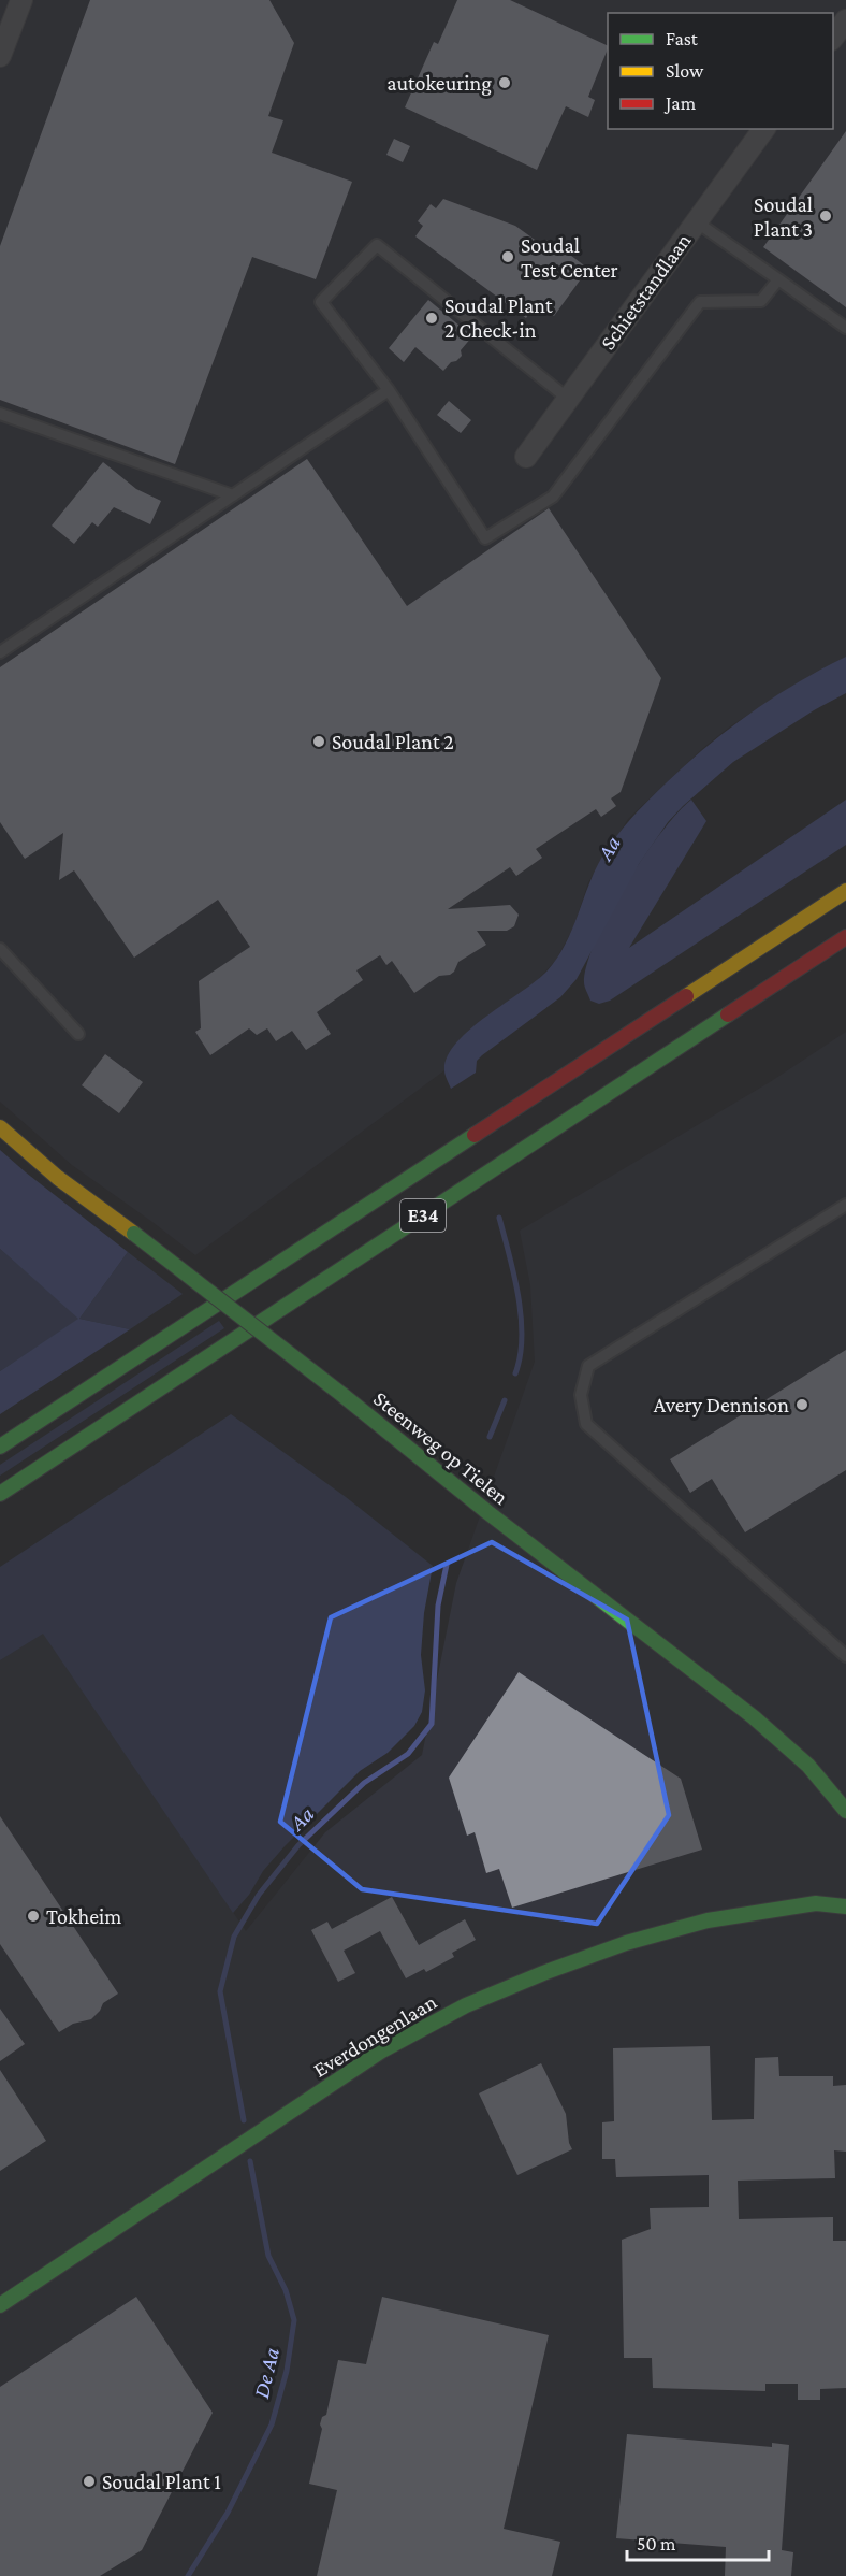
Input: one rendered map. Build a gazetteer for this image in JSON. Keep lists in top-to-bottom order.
{
  "streets": {
    "main road": ["E34", "Steenweg op Tielen", "Everdongenlaan"],
    "street": ["Schietstandlaan"]
  },
  "water": ["Aa", "De Aa"],
  "places": [
    "autokeuring",
    "Soudal Plant 3",
    "Soudal Test Center",
    "Soudal Plant 2 Check-in",
    "Soudal Plant 2",
    "Avery Dennison",
    "Tokheim",
    "Soudal Plant 1"
  ],
  "legend": ["Fast", "Slow", "Jam"],
  "scale_bar": "50 m"
}
